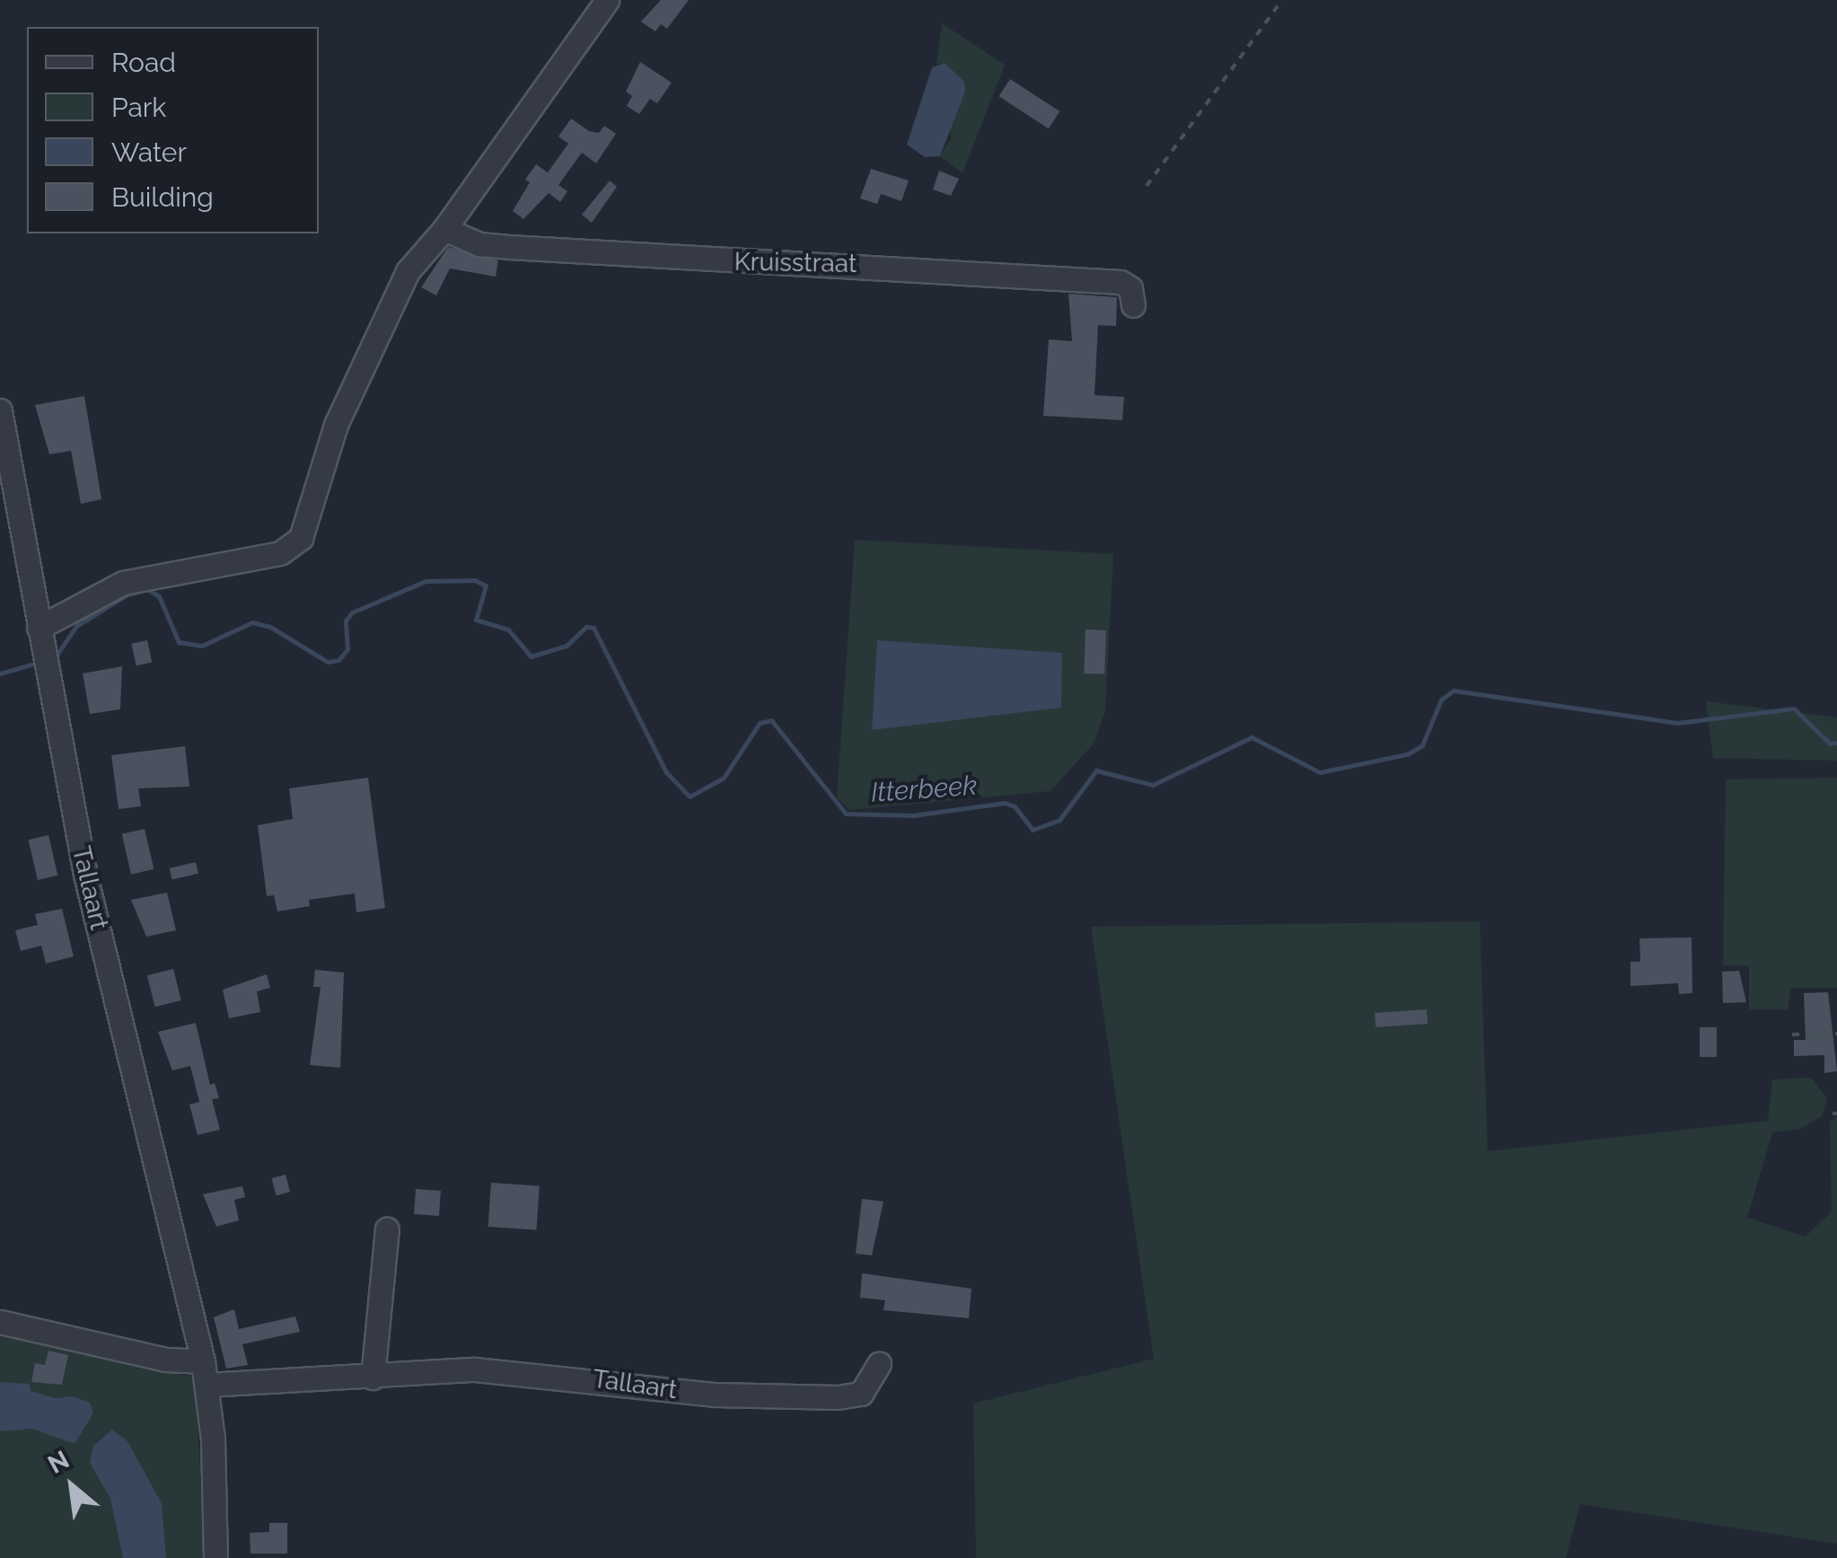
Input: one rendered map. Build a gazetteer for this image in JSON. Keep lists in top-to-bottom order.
{
  "streets": {
    "street": ["Kruisstraat", "Tallaart"]
  },
  "water": ["Itterbeek"],
  "legend": [
    "Road",
    "Park",
    "Water",
    "Building"
  ],
  "north": "top left"
}
